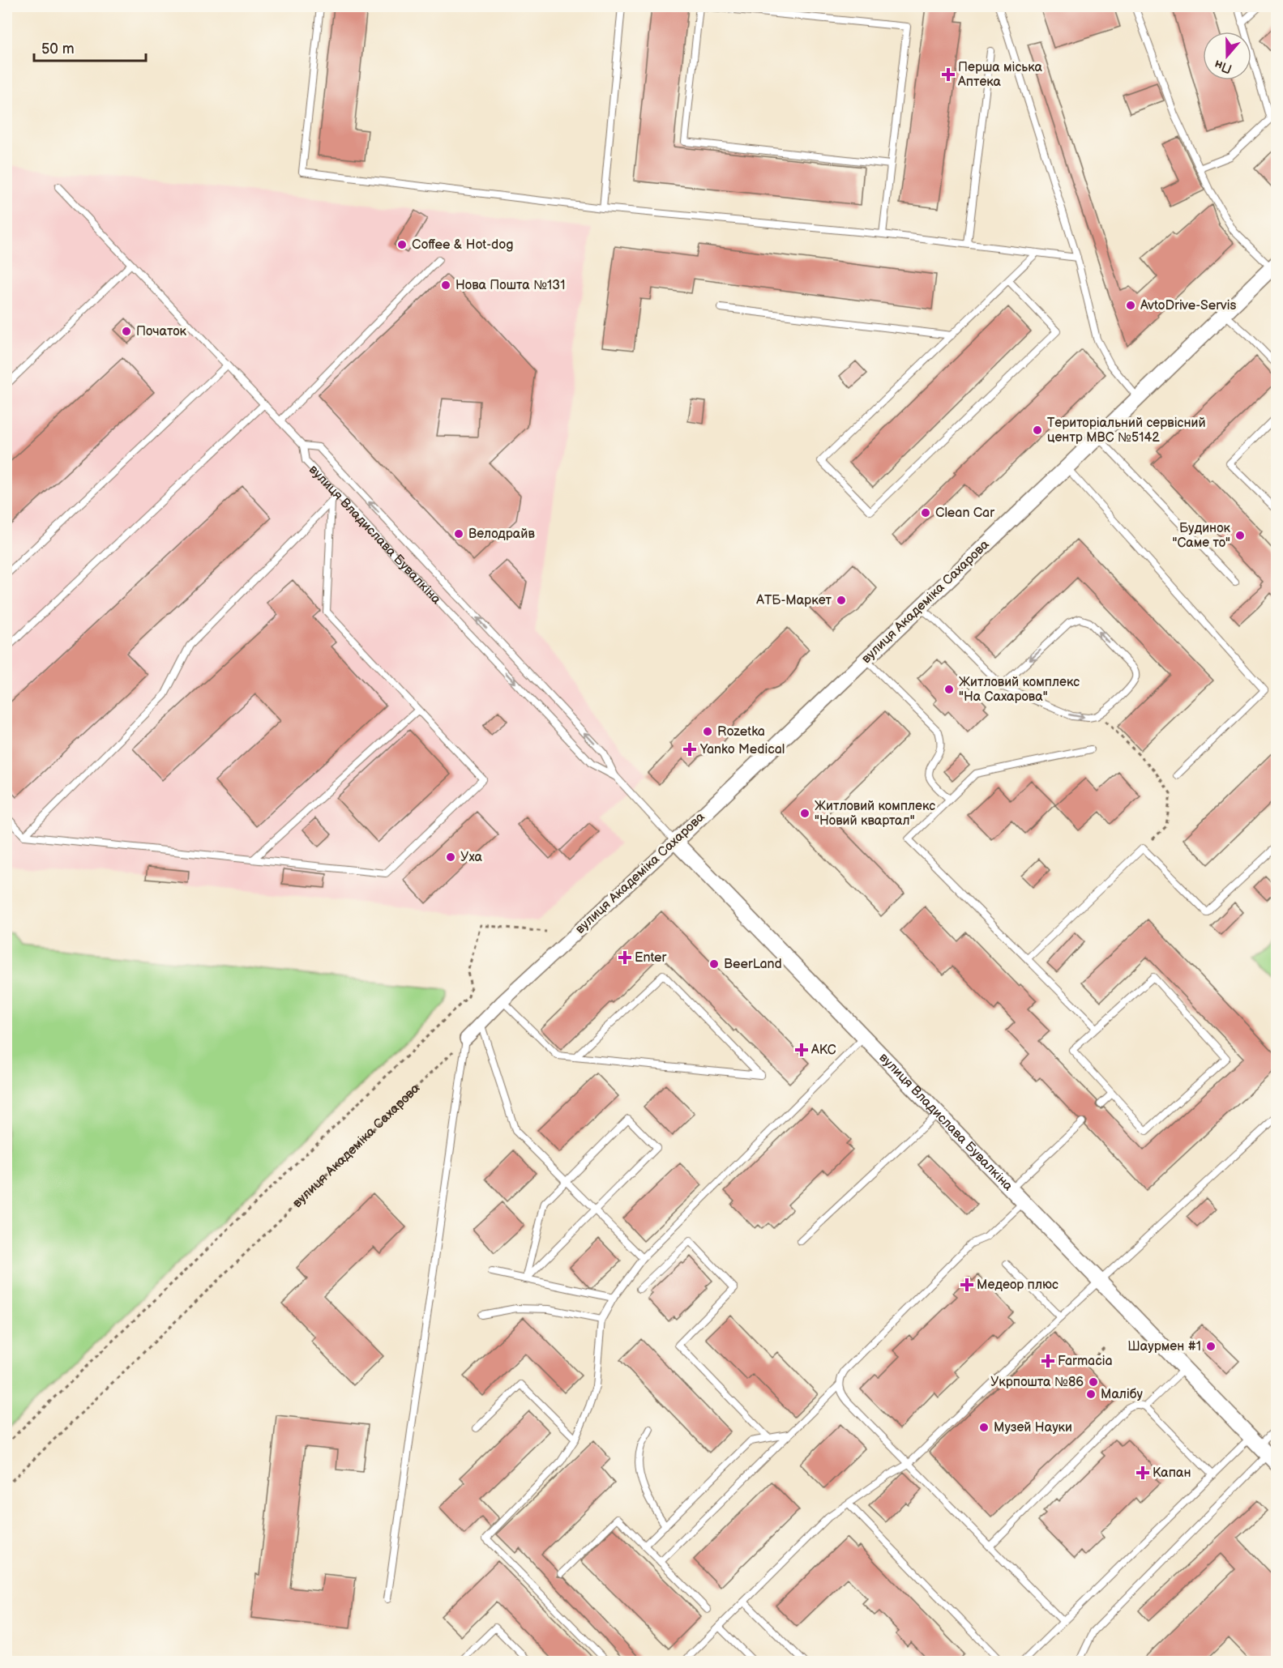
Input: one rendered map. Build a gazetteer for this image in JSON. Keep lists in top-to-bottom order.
{
  "streets": {
    "street": ["вулиця Владислава Бувалкіна", "вулиця Академіка Сахарова"]
  },
  "crossings": [
    ["вулиця Владислава Бувалкіна", "вулиця Академіка Сахарова"]
  ],
  "places": {
    "health": [
      "Перша міська Аптека",
      "Yanko Medical",
      "Enter",
      "АКС",
      "Медеор плюс",
      "Farmacia",
      "Капан"
    ],
    "other": [
      "Coffee & Hot-dog",
      "Нова Пошта №131",
      "AvtoDrive-Servis",
      "Початок",
      "Територіальний сервісний центр МВС №5142",
      "Clean Car",
      "Велодрайв",
      "Будинок \"Саме то\"",
      "АТБ-Маркет",
      "Житловий комплекс \"На Сахарова\"",
      "Rozetka",
      "Житловий комплекс \"Новий квартал\"",
      "Уха",
      "BeerLand",
      "Шаурмен #1",
      "Укрпошта №86",
      "Малiбу",
      "Музей Науки"
    ]
  },
  "scale_bar": "50 m",
  "north": "bottom"
}
